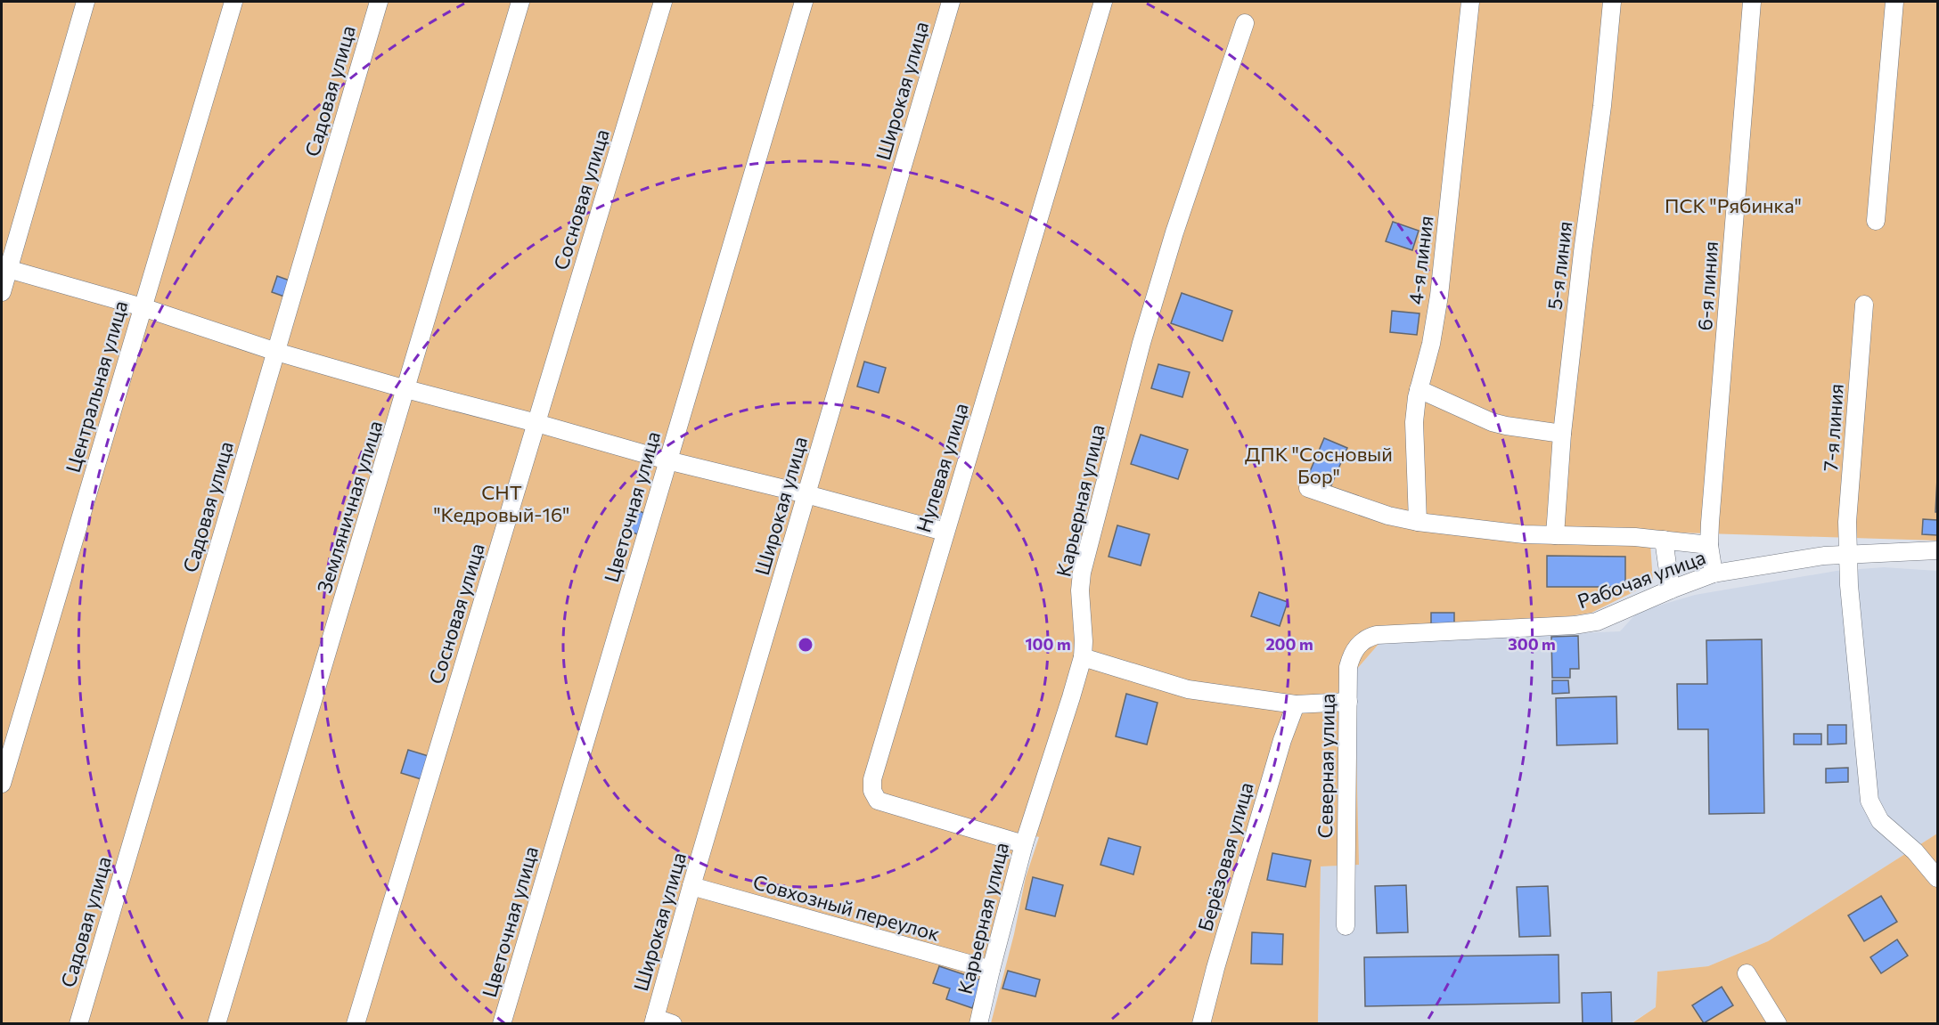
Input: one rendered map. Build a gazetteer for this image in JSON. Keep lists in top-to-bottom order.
{
  "streets": {
    "street": [
      "Садовая улица",
      "Широкая улица",
      "Сосновая улица",
      "4-я линия",
      "5-я линия",
      "6-я линия",
      "Центральная улица",
      "7-я линия",
      "Нулевая улица",
      "Карьерная улица",
      "Земляничная улица",
      "Цветочная улица",
      "Рабочая улица",
      "Северная улица",
      "Берёзовая улица",
      "Совхозный переулок"
    ]
  },
  "crossings": [
    ["Широкая улица", "Совхозный переулок"],
    ["6-я линия", "Рабочая улица"],
    ["7-я линия", "Рабочая улица"],
    ["Нулевая улица", "Карьерная улица"],
    ["Карьерная улица", "Совхозный переулок"],
    ["Рабочая улица", "Северная улица"]
  ],
  "parks": ["ПСК \"Рябинка\"", "ДПК \"Сосновый Бор\"", "СНТ \"Кедровый-16\""],
  "rings": ["100 m", "200 m", "300 m"]
}
